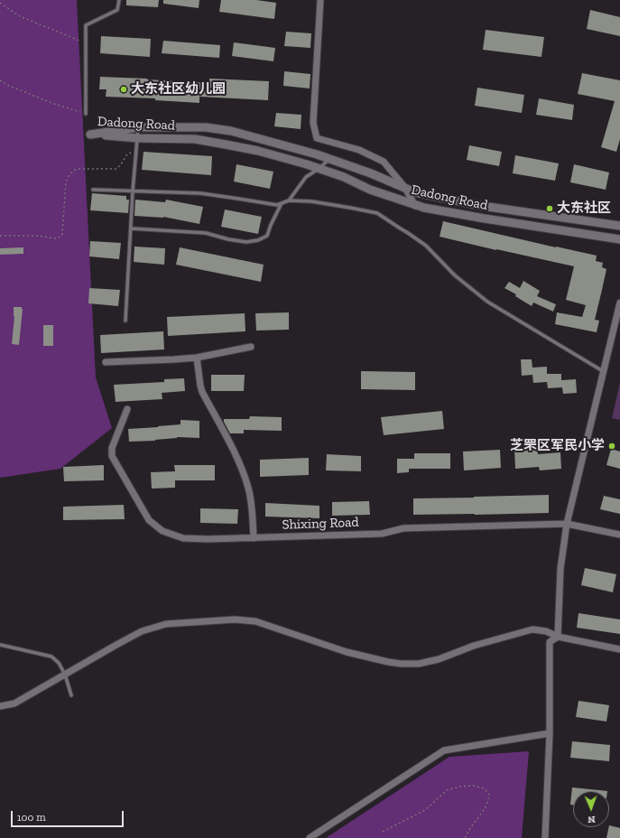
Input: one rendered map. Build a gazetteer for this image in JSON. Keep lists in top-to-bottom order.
{
  "streets": {
    "street": ["Dadong Road", "Shixing Road"]
  },
  "places": ["大东社区幼儿园", "大东社区", "芝罘区军民小学"],
  "scale_bar": "100 m",
  "north": "bottom"
}
